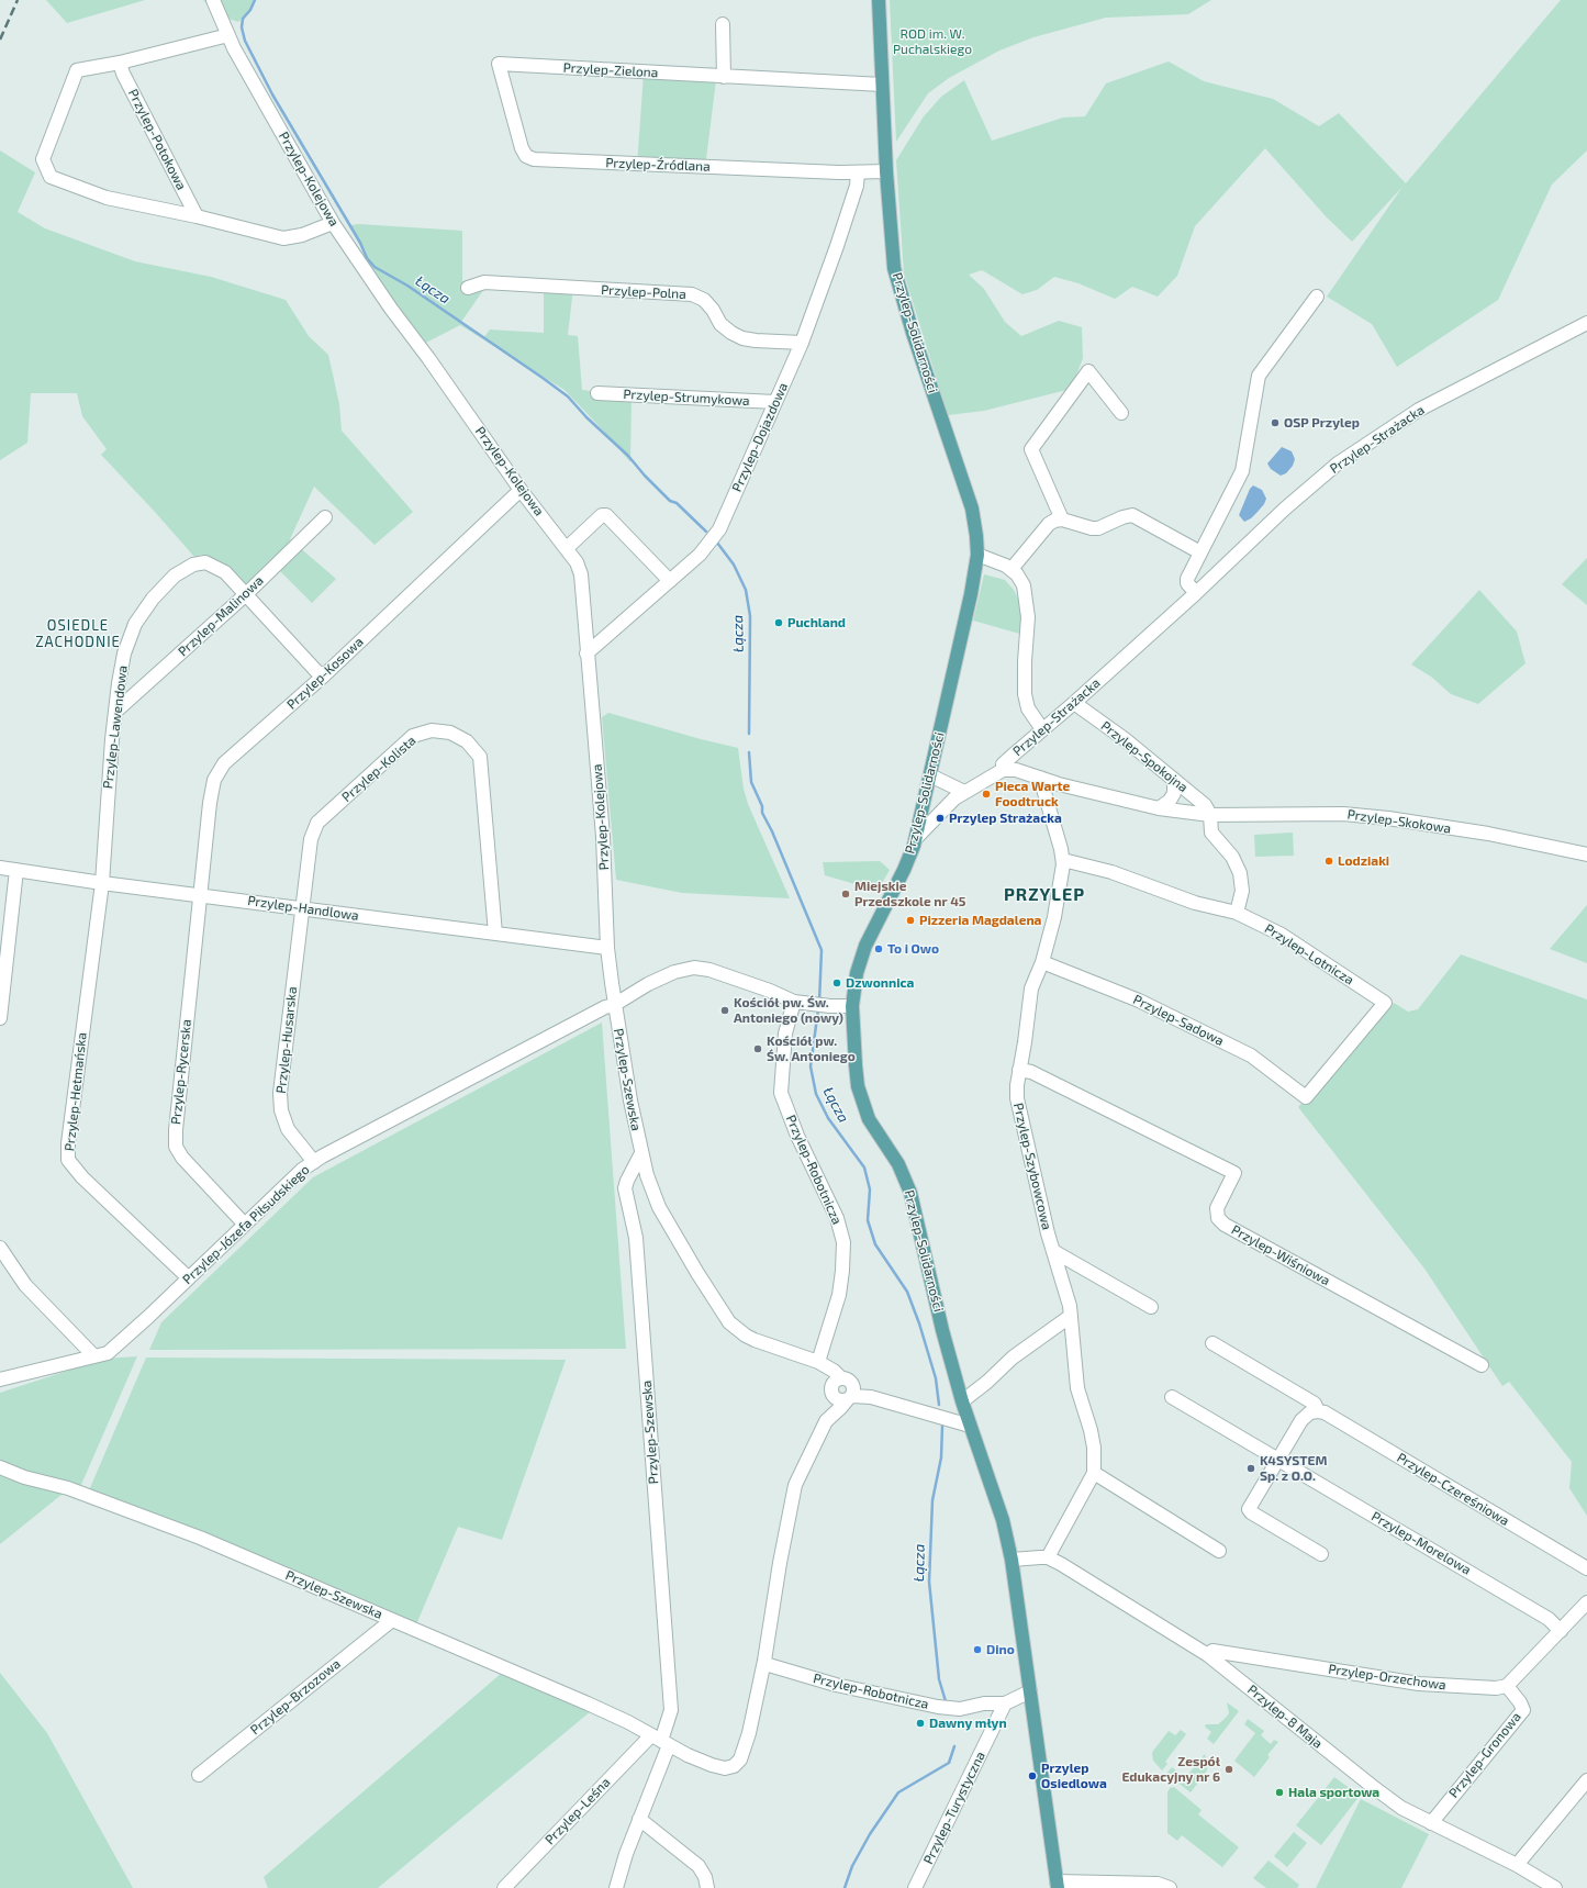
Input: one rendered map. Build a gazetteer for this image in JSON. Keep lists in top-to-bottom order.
{
  "streets": {
    "main road": ["Przylep-Solidarności"],
    "street": [
      "Przylep-Zielona",
      "Przylep-Potokowa",
      "Przylep-Źródlana",
      "Przylep-Kolejowa",
      "Przylep-Polna",
      "Przylep-Strumykowa",
      "Przylep-Dojazdowa",
      "Przylep-Strażacka",
      "Przylep-Malinowa",
      "Przylep-Kosowa",
      "Przylep-Lawendowa",
      "Przylep-Spokojna",
      "Przylep-Kolista",
      "Przylep-Skokowa",
      "Przylep-Handlowa",
      "Przylep-Lotnicza",
      "Przylep-Sadowa",
      "Przylep-Husarska",
      "Przylep-Rycerska",
      "Przylep-Szewska",
      "Przylep-Hetmańska",
      "Przylep-Szybowcowa",
      "Przylep-Robotnicza",
      "Przylep-Józefa Piłsudskiego",
      "Przylep-Wiśniowa",
      "Przylep-Czereśniowa",
      "Przylep-Morelowa",
      "Przylep-Orzechowa",
      "Przylep-Brzozowa",
      "Przylep-8 Maja",
      "Przylep-Gronowa",
      "Przylep-Turystyczna",
      "Przylep-Leśna"
    ]
  },
  "crossings": [
    ["Przylep-Zielona", "Przylep-Źródlana"],
    ["Przylep-Zielona", "Przylep-Solidarności"],
    ["Przylep-Potokowa", "Przylep-Kolejowa"],
    ["Przylep-Źródlana", "Przylep-Solidarności"],
    ["Przylep-Źródlana", "Przylep-Dojazdowa"],
    ["Przylep-Kolejowa", "Przylep-Dojazdowa"],
    ["Przylep-Kolejowa", "Przylep-Kosowa"],
    ["Przylep-Kolejowa", "Przylep-Handlowa"],
    ["Przylep-Kolejowa", "Przylep-Szewska"],
    ["Przylep-Kolejowa", "Przylep-Józefa Piłsudskiego"],
    ["Przylep-Polna", "Przylep-Dojazdowa"],
    ["Przylep-Solidarności", "Przylep-Strażacka"],
    ["Przylep-Solidarności", "Przylep-Robotnicza"],
    ["Przylep-Strumykowa", "Przylep-Dojazdowa"],
    ["Przylep-Strażacka", "Przylep-Spokojna"],
    ["Przylep-Strażacka", "Przylep-Skokowa"],
    ["Przylep-Malinowa", "Przylep-Lawendowa"],
    ["Przylep-Kosowa", "Przylep-Lawendowa"],
    ["Przylep-Kosowa", "Przylep-Handlowa"],
    ["Przylep-Kosowa", "Przylep-Rycerska"],
    ["Przylep-Lawendowa", "Przylep-Handlowa"],
    ["Przylep-Lawendowa", "Przylep-Hetmańska"],
    ["Przylep-Spokojna", "Przylep-Skokowa"],
    ["Przylep-Kolista", "Przylep-Handlowa"],
    ["Przylep-Kolista", "Przylep-Husarska"],
    ["Przylep-Skokowa", "Przylep-Szybowcowa"],
    ["Przylep-Handlowa", "Przylep-Husarska"],
    ["Przylep-Handlowa", "Przylep-Rycerska"],
    ["Przylep-Handlowa", "Przylep-Hetmańska"],
    ["Przylep-Lotnicza", "Przylep-Sadowa"],
    ["Przylep-Lotnicza", "Przylep-Szybowcowa"],
    ["Przylep-Sadowa", "Przylep-Szybowcowa"],
    ["Przylep-Husarska", "Przylep-Józefa Piłsudskiego"],
    ["Przylep-Rycerska", "Przylep-Józefa Piłsudskiego"],
    ["Przylep-Szewska", "Przylep-Robotnicza"],
    ["Przylep-Szewska", "Przylep-Józefa Piłsudskiego"],
    ["Przylep-Szewska", "Przylep-Brzozowa"],
    ["Przylep-Szewska", "Przylep-Leśna"],
    ["Przylep-Hetmańska", "Przylep-Józefa Piłsudskiego"],
    ["Przylep-Szybowcowa", "Przylep-Wiśniowa"],
    ["Przylep-Robotnicza", "Przylep-Turystyczna"],
    ["Przylep-Orzechowa", "Przylep-8 Maja"],
    ["Przylep-Orzechowa", "Przylep-Gronowa"],
    ["Przylep-8 Maja", "Przylep-Gronowa"]
  ],
  "districts": ["OSIEDLE ZACHODNIE", "PRZYLEP"],
  "water": ["Łącza"],
  "parks": ["ROD im. W. Puchalskiego"],
  "places": [
    "OSP Przylep",
    "Puchland",
    "Pieca Warte Foodtruck",
    "Przylep Strażacka",
    "Lodziaki",
    "Miejskie Przedszkole nr 45",
    "Pizzeria Magdalena",
    "To i Owo",
    "Dzwonnica",
    "Kościół pw. Św. Antoniego (nowy)",
    "Kościół pw. Św. Antoniego",
    "K4SYSTEM Sp. z O.O.",
    "Dino",
    "Dawny młyn",
    "Zespół Edukacyjny nr 6",
    "Przylep Osiedlowa",
    "Hala sportowa"
  ]
}
